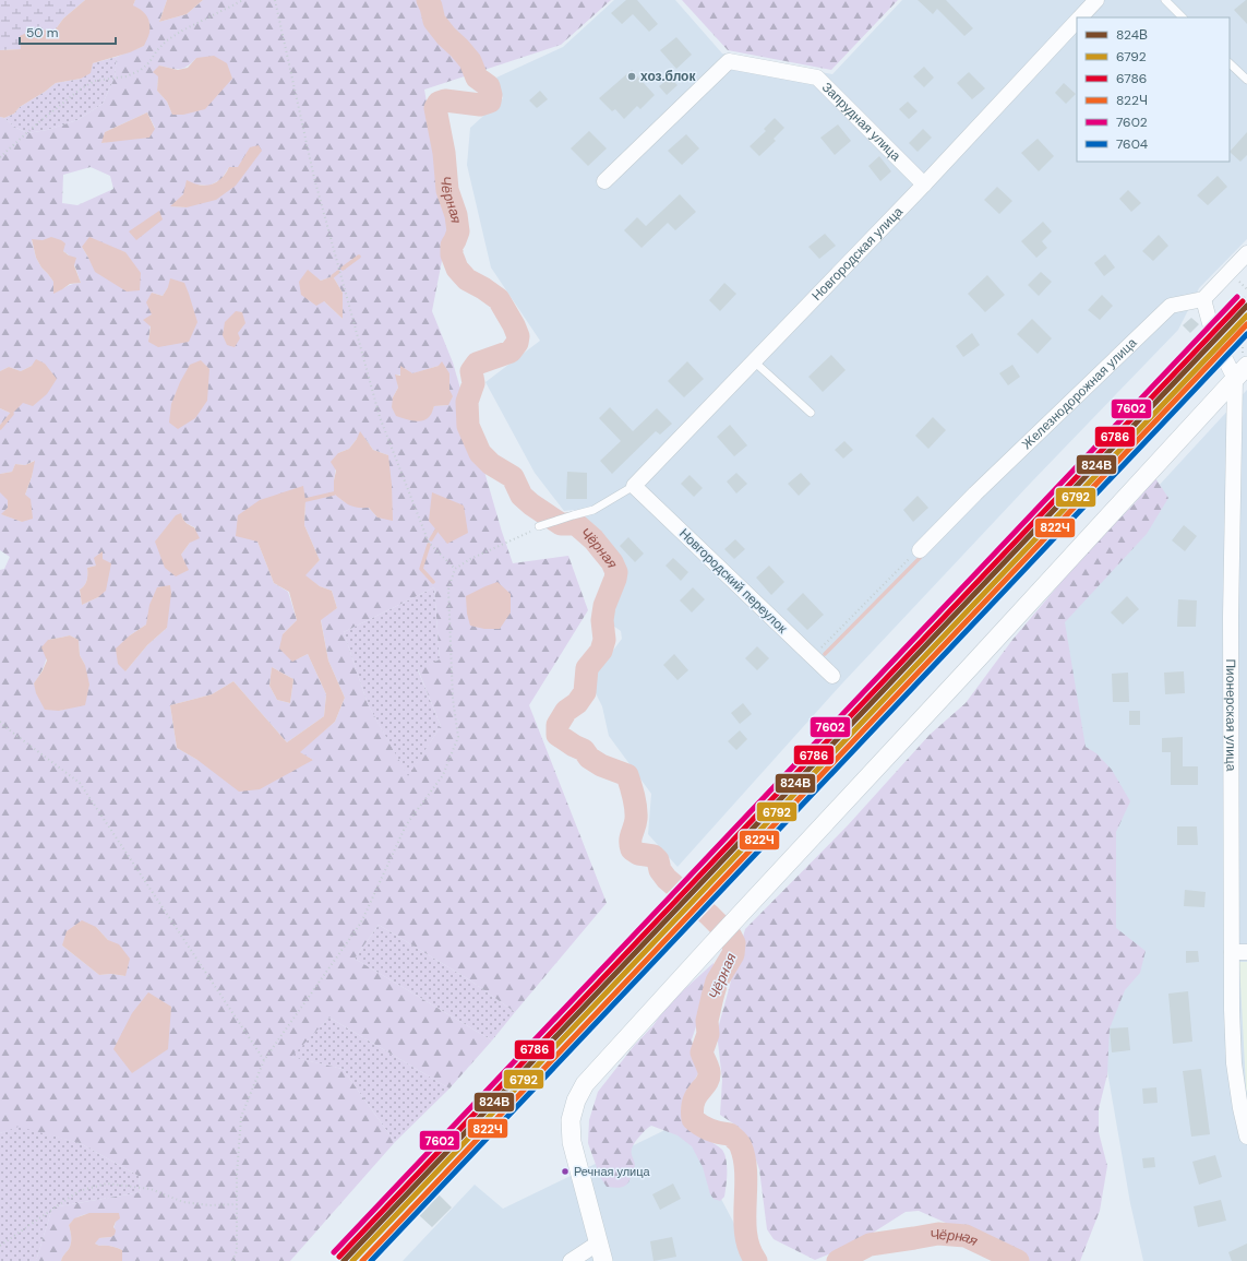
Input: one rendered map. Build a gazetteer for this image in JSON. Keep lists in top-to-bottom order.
{
  "streets": {
    "street": [
      "Запрудная улица",
      "Новгородская улица",
      "Железнодорожная улица",
      "Новгородский переулок",
      "Пионерская улица"
    ]
  },
  "crossings": [
    ["Запрудная улица", "Новгородская улица"],
    ["Новгородская улица", "Новгородский переулок"],
    ["Железнодорожная улица", "Пионерская улица"]
  ],
  "water": ["Чёрная"],
  "places": ["хоз.блок", "Речная улица"],
  "lines": [
    "transit line 7602",
    "transit line 6786",
    "transit line 824В",
    "transit line 6792",
    "transit line 822Ч",
    "transit line 7604"
  ],
  "legend": [
    "824В",
    "6792",
    "6786",
    "822Ч",
    "7602",
    "7604"
  ],
  "scale_bar": "50 m"
}
